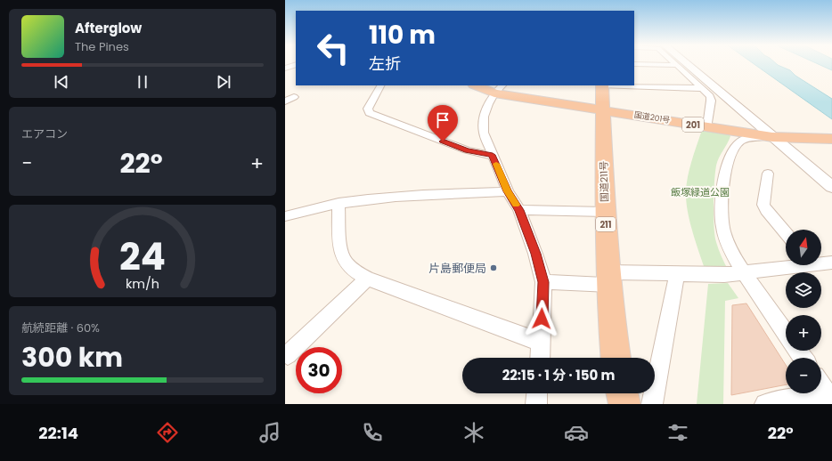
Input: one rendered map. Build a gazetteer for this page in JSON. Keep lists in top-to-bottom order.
{
  "streets": {
    "highway": [
      "国道201号",
      "201",
      "国道211号",
      "211"
    ]
  },
  "crossings": [
    ["国道201号", "国道211号"]
  ],
  "parks": ["飯塚緑道公園"],
  "places": ["片島郵便局"],
  "north": "top",
  "page": {
    "turn": ["110 m", "左折"],
    "song": ["Afterglow", "The Pines"],
    "tile": [
      "エアコン",
      ["航続距離 · 60%", "300 km"]
    ],
    "heat": ["−", "22°", "+"],
    "map_buttons": ["+", "−"],
    "limit": "30",
    "trip": "22:15 · 1 分 · 150 m",
    "tabs": ["22:14", "22°"],
    "gauge": ["24", "km/h"]
  }
}
